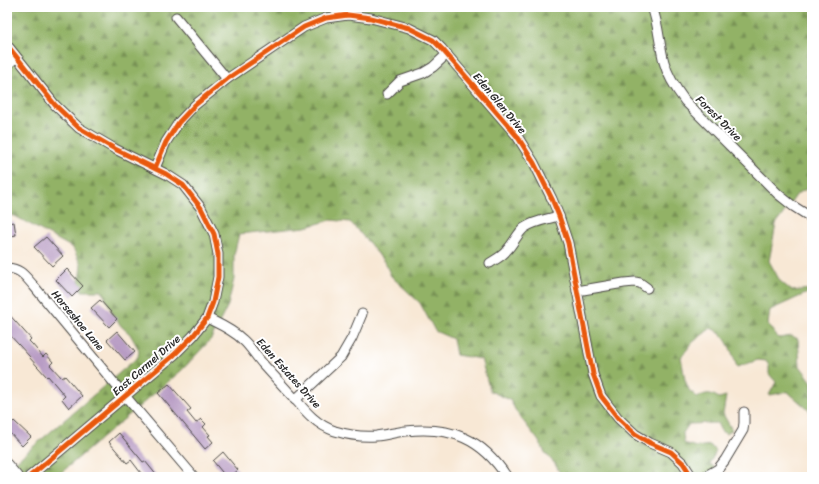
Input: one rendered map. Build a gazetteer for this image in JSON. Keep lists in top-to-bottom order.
{
  "streets": {
    "street": [
      "Eden Glen Drive",
      "Forest Drive",
      "Horseshoe Lane",
      "East Carmel Drive",
      "Eden Estates Drive"
    ]
  },
  "crossings": [
    ["Eden Glen Drive", "East Carmel Drive"],
    ["Horseshoe Lane", "East Carmel Drive"],
    ["East Carmel Drive", "Eden Estates Drive"]
  ]
}
